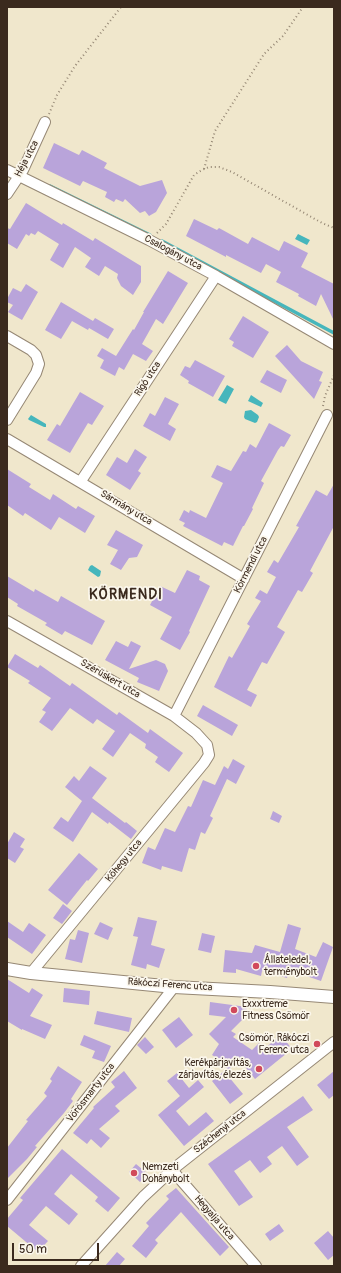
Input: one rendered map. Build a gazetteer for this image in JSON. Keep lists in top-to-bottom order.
{
  "streets": {
    "street": [
      "Héja utca",
      "Csalogány utca",
      "Rigó utca",
      "Sármány utca",
      "Körmendi utca",
      "Szérűskert utca",
      "Kőhegy utca",
      "Rákóczi Ferenc utca",
      "Vörösmarty utca",
      "Széchenyi utca",
      "Hegyalja utca"
    ]
  },
  "crossings": [
    ["Héja utca", "Csalogány utca"],
    ["Csalogány utca", "Rigó utca"],
    ["Rigó utca", "Sármány utca"],
    ["Sármány utca", "Körmendi utca"],
    ["Körmendi utca", "Szérűskert utca"],
    ["Szérűskert utca", "Kőhegy utca"],
    ["Kőhegy utca", "Rákóczi Ferenc utca"],
    ["Rákóczi Ferenc utca", "Vörösmarty utca"],
    ["Széchenyi utca", "Hegyalja utca"]
  ],
  "districts": ["KÖRMENDI"],
  "places": [
    "Állateledel, terménybolt",
    "Exxxtreme Fitness Csömör",
    "Csömör, Rákóczi Ferenc utca",
    "Kerékpárjavítás, zárjavítás, élezés",
    "Nemzeti Dohánybolt"
  ],
  "scale_bar": "50 m"
}
